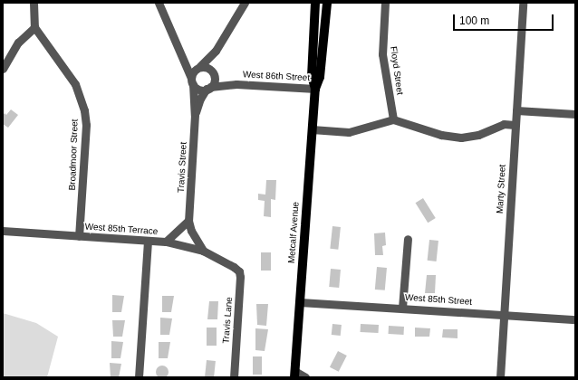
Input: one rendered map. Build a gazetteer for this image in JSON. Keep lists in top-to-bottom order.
{
  "streets": {
    "main road": ["Metcalf Avenue"],
    "street": [
      "Floyd Street",
      "West 86th Street",
      "Broadmoor Street",
      "Travis Street",
      "Marty Street",
      "West 85th Terrace",
      "West 85th Street",
      "Travis Lane"
    ]
  },
  "crossings": [
    ["West 86th Street", "Travis Street"],
    ["West 86th Street", "Metcalf Avenue"],
    ["Broadmoor Street", "West 85th Terrace"],
    ["Travis Street", "West 85th Terrace"],
    ["Marty Street", "West 85th Street"],
    ["West 85th Terrace", "Travis Lane"],
    ["Metcalf Avenue", "West 85th Street"]
  ],
  "scale_bar": "100 m"
}
